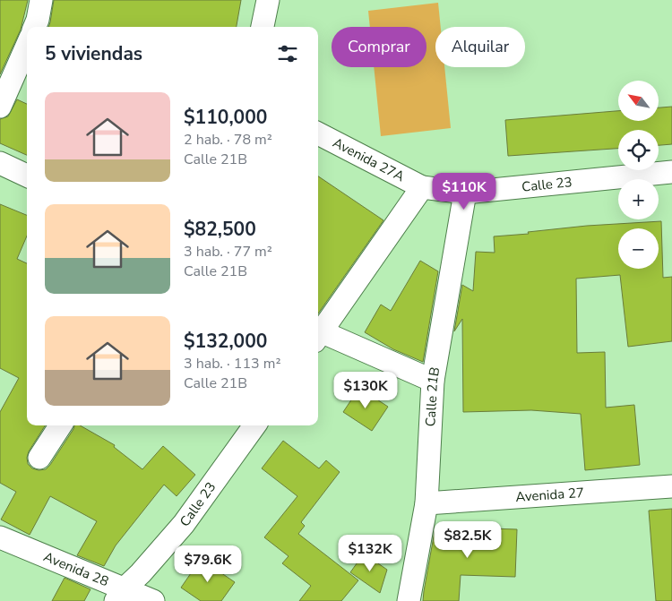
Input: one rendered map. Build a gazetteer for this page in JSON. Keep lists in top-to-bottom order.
{
  "streets": {
    "street": [
      "Avenida 27A",
      "Calle 23",
      "Calle 21B",
      "Avenida 27",
      "Avenida 28"
    ]
  },
  "crossings": [
    ["Avenida 27A", "Calle 23"],
    ["Calle 23", "Calle 21B"],
    ["Calle 23", "Avenida 28"],
    ["Calle 21B", "Avenida 27"]
  ],
  "north": "top left",
  "page": {
    "chip": ["Comprar", "Alquilar"],
    "heading": "5 viviendas",
    "map_buttons": ["+", "−"],
    "list": [
      {
        "name": "$110,000",
        "note": "2 hab. · 78 m² · Calle 21B"
      },
      {
        "name": "$82,500",
        "note": "3 hab. · 77 m² · Calle 21B"
      },
      {
        "name": "$132,000",
        "note": "3 hab. · 113 m² · Calle 21B"
      }
    ],
    "price": [
      "$110K",
      "$130K",
      "$82.5K",
      "$132K",
      "$79.6K"
    ]
  }
}
